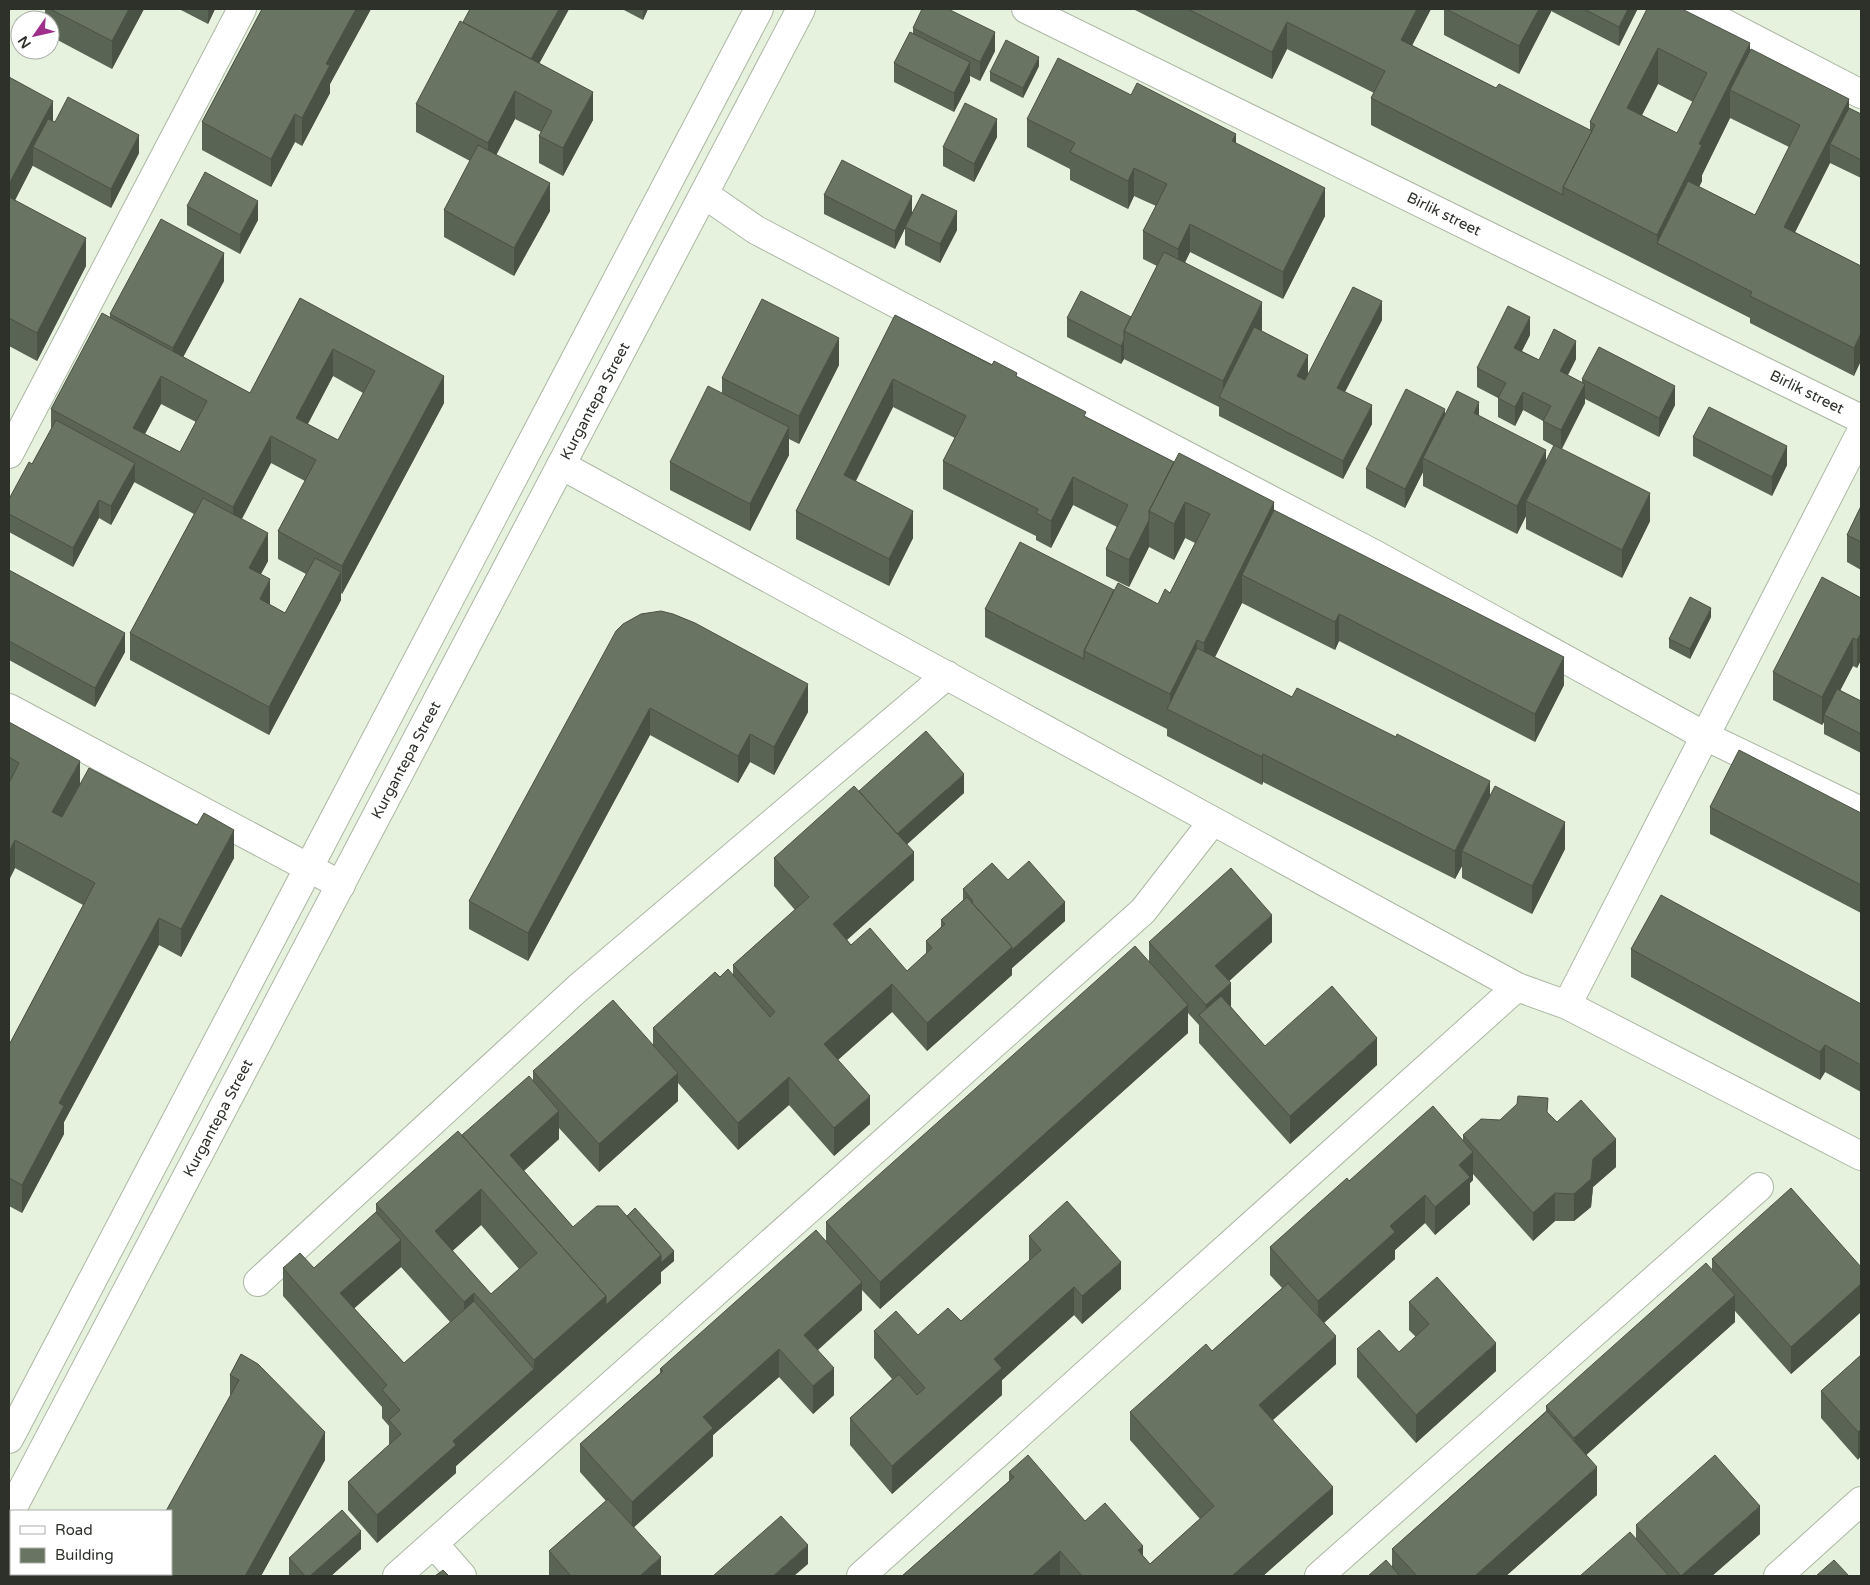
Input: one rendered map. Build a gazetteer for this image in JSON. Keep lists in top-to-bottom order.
{
  "streets": {
    "street": ["Birlik street", "Kurgantepa Street"]
  },
  "legend": ["Road", "Building"],
  "north": "bottom left"
}
